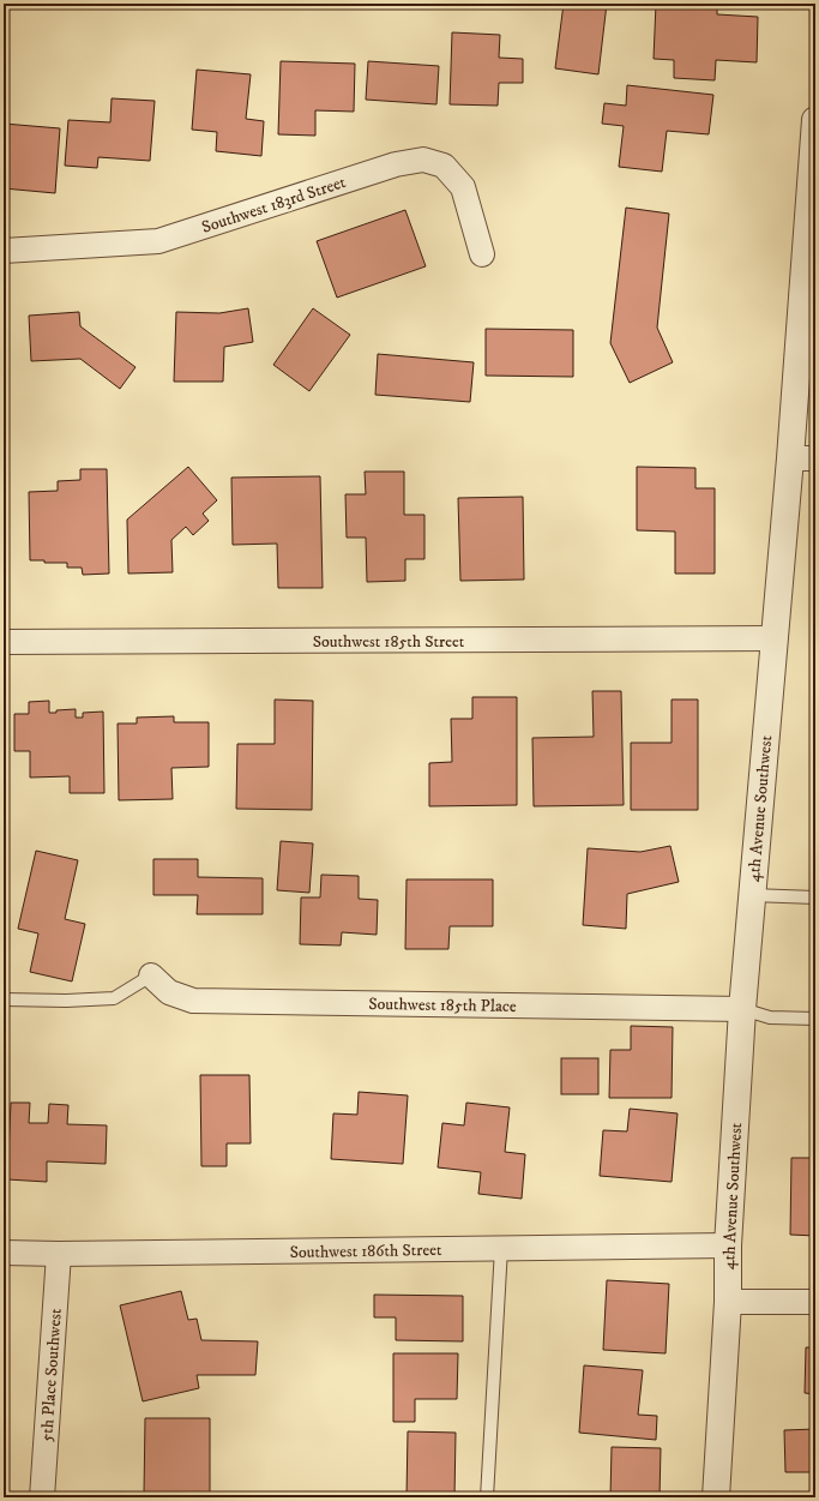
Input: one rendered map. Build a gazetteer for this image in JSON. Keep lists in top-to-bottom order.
{
  "streets": {
    "street": [
      "Southwest 183rd Street",
      "Southwest 185th Street",
      "4th Avenue Southwest",
      "Southwest 185th Place",
      "Southwest 186th Street",
      "5th Place Southwest"
    ]
  },
  "crossings": [
    ["Southwest 185th Street", "4th Avenue Southwest"],
    ["4th Avenue Southwest", "Southwest 185th Place"],
    ["4th Avenue Southwest", "Southwest 186th Street"],
    ["Southwest 186th Street", "5th Place Southwest"]
  ]
}
